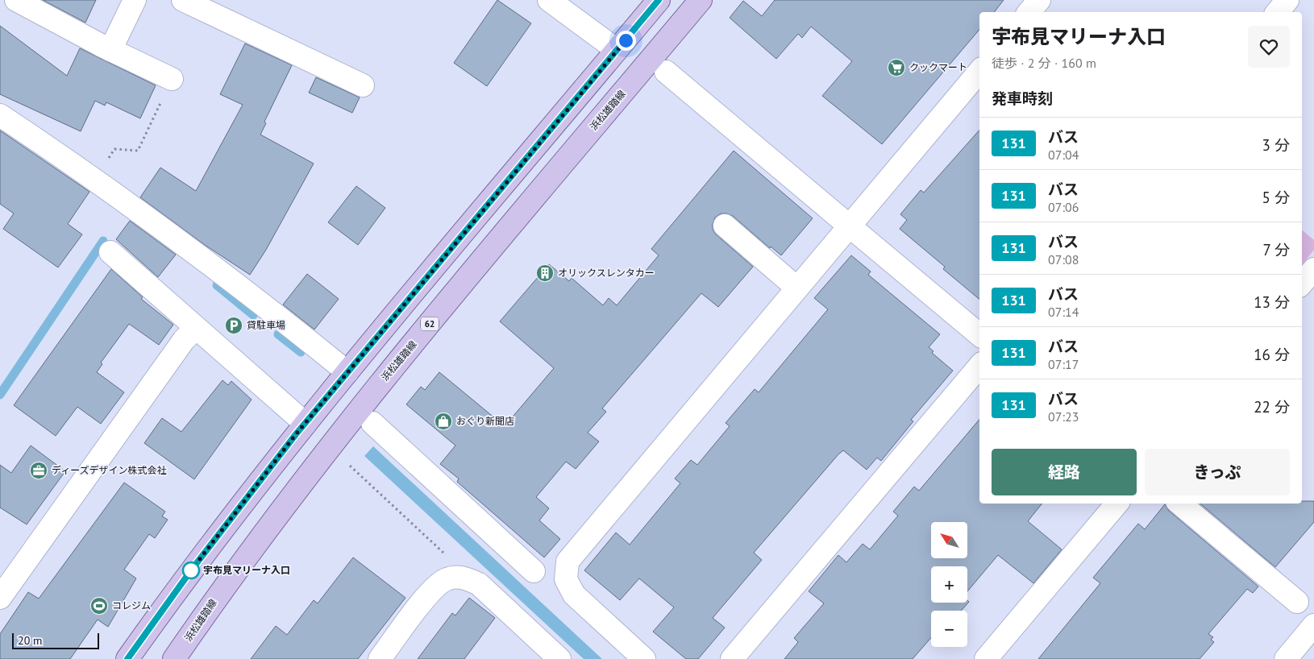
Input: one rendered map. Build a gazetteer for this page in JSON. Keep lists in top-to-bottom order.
{
  "streets": {
    "main road": ["浜松雄踏線", "62"]
  },
  "places": {
    "supermarket": ["クックマート"],
    "building": ["オリックスレンタカー"],
    "parking": ["貸駐車場"],
    "shop": ["おぐり新聞店"],
    "office": ["ディーズデザイン株式会社"],
    "other": ["宇布見マリーナ入口"],
    "sports": ["コレジム"]
  },
  "lines": ["bus line 131"],
  "scale_bar": "20 m",
  "north": "top left",
  "page": {
    "heading": [
      ["宇布見マリーナ入口", "徒歩 · 2 分 · 160 m"],
      "発車時刻"
    ],
    "list": [
      {
        "mark": "131",
        "name": "バス",
        "note": "07:04",
        "value": "3 分"
      },
      {
        "mark": "131",
        "name": "バス",
        "note": "07:06",
        "value": "5 分"
      },
      {
        "mark": "131",
        "name": "バス",
        "note": "07:08",
        "value": "7 分"
      },
      {
        "mark": "131",
        "name": "バス",
        "note": "07:14",
        "value": "13 分"
      },
      {
        "mark": "131",
        "name": "バス",
        "note": "07:17",
        "value": "16 分"
      },
      {
        "mark": "131",
        "name": "バス",
        "note": "07:23",
        "value": "22 分"
      }
    ],
    "buttons": ["経路", "きっぷ"],
    "map_buttons": ["+", "−"],
    "scale": "20 m"
  }
}
